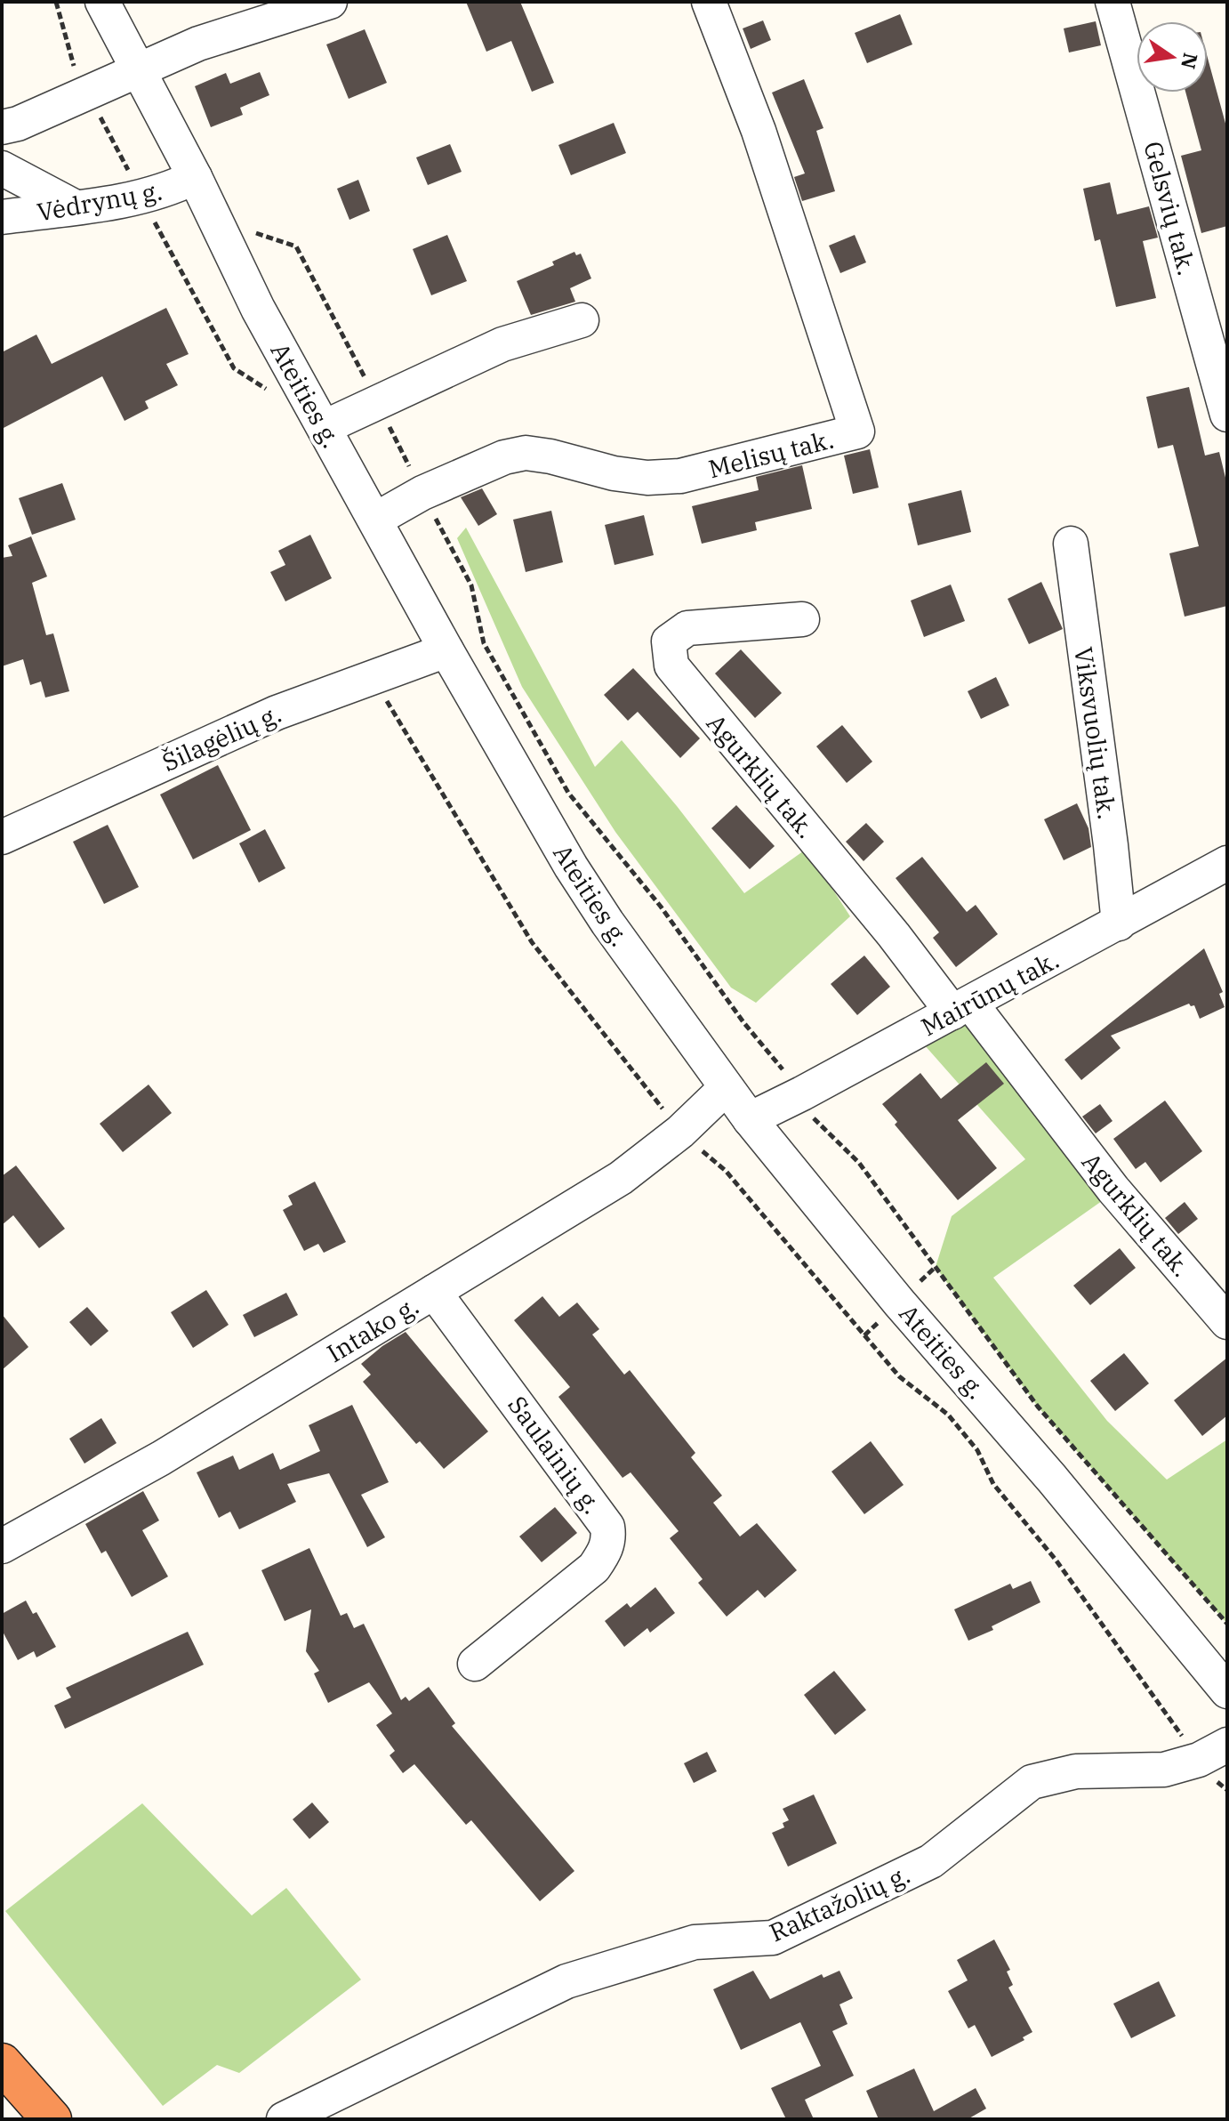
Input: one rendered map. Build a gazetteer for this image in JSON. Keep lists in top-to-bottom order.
{
  "streets": {
    "street": [
      "Vėdrynų g.",
      "Gelsvių tak.",
      "Ateities g.",
      "Melisų tak.",
      "Viksvuolių tak.",
      "Šilagėlių g.",
      "Agurklių tak.",
      "Mairūnų tak.",
      "Intako g.",
      "Saulainių g.",
      "Raktažolių g."
    ]
  },
  "crossings": [
    ["Vėdrynų g.", "Ateities g."],
    ["Ateities g.", "Melisų tak."],
    ["Ateities g.", "Šilagėlių g."],
    ["Ateities g.", "Mairūnų tak."],
    ["Ateities g.", "Intako g."],
    ["Viksvuolių tak.", "Mairūnų tak."],
    ["Agurklių tak.", "Mairūnų tak."],
    ["Intako g.", "Saulainių g."]
  ],
  "north": "right"
}
